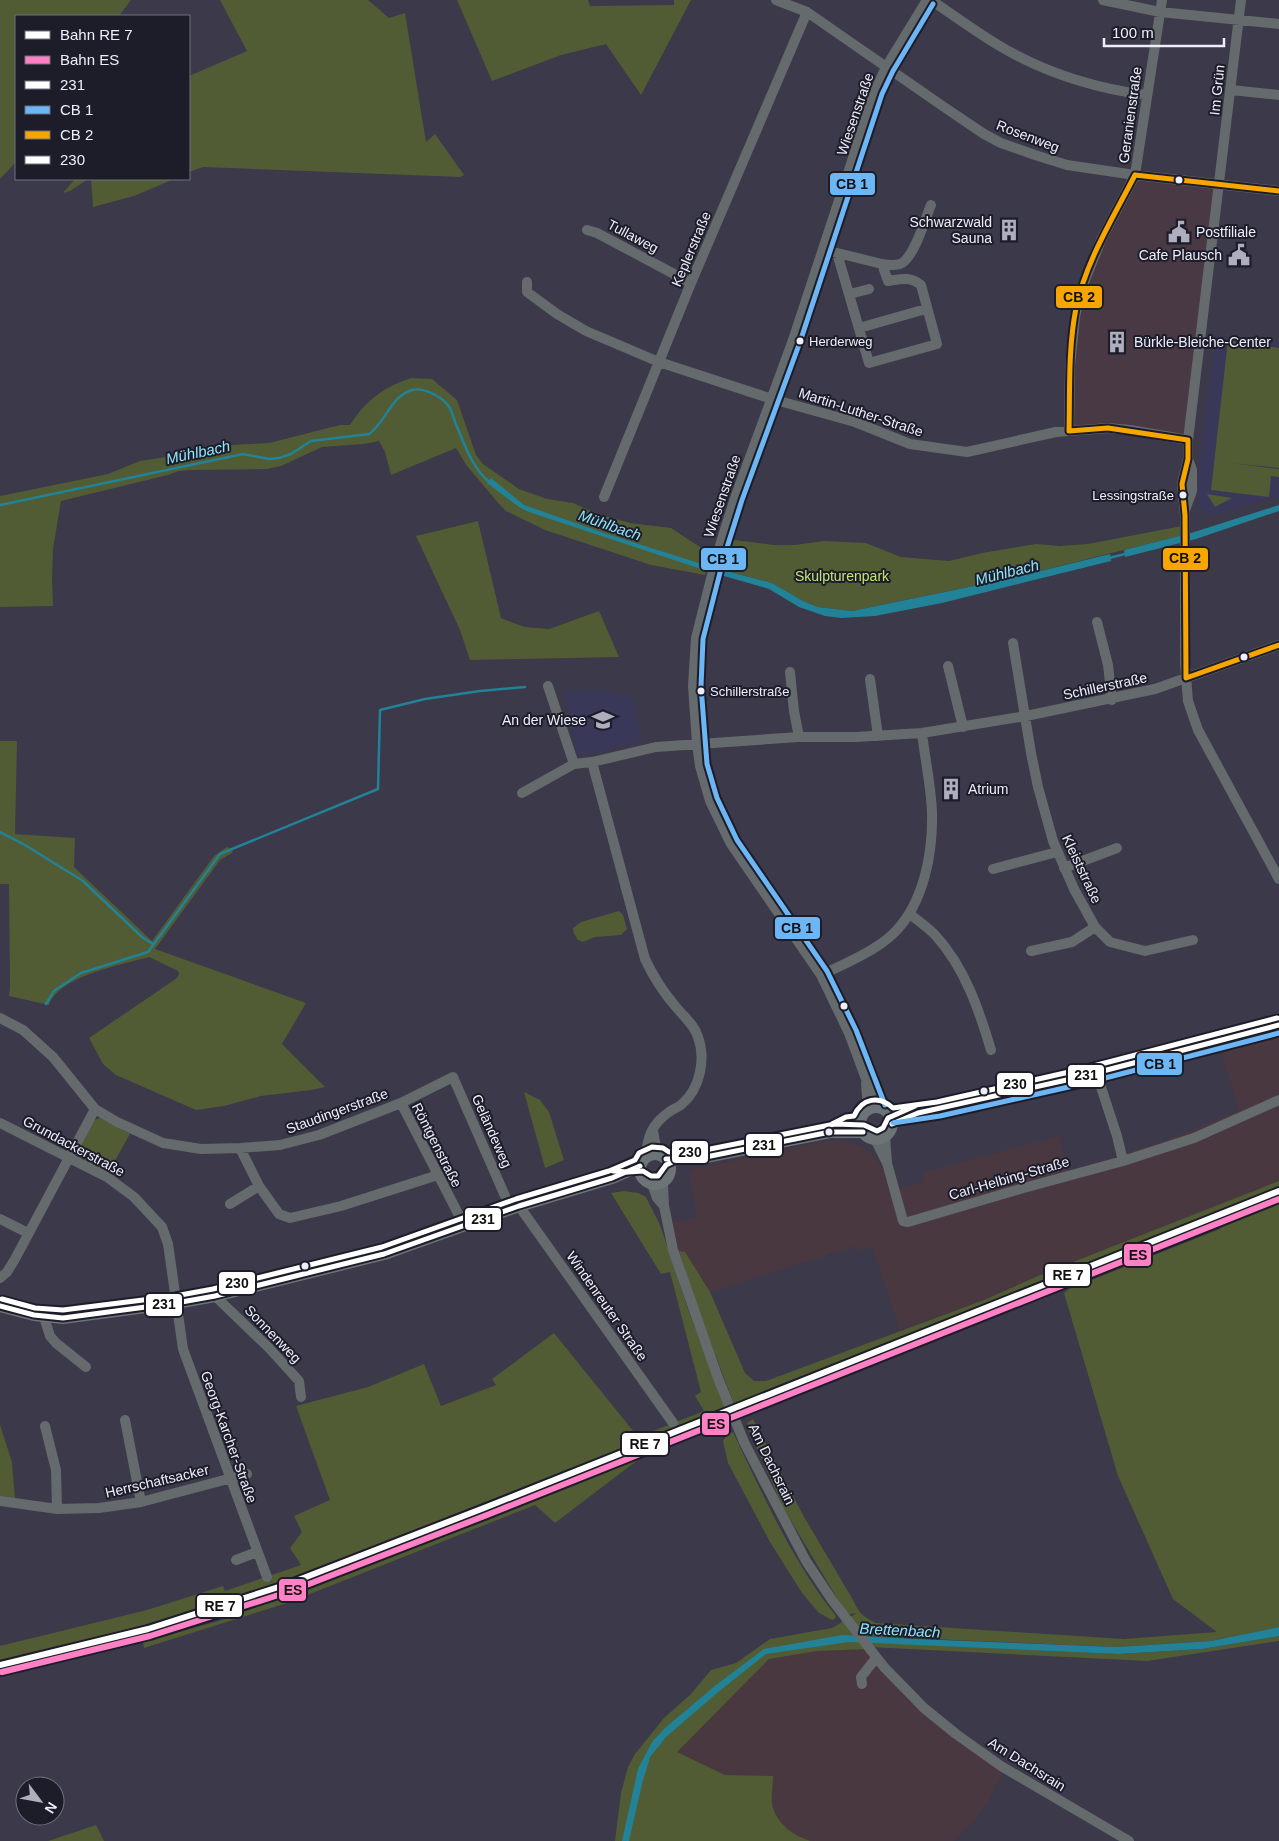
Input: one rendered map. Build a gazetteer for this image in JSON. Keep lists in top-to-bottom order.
{
  "streets": {
    "street": [
      "Im Grün",
      "Wiesenstraße",
      "Geranienstraße",
      "Rosenweg",
      "Tullaweg",
      "Keplerstraße",
      "Martin-Luther-Straße",
      "Schillerstraße",
      "Kleiststraße",
      "Staudingerstraße",
      "Geländeweg",
      "Röntgenstraße",
      "Grundackerstraße",
      "Carl-Helbing-Straße",
      "Windenreuter Straße",
      "Sonnenweg",
      "Georg-Karcher-Straße",
      "Am Dachsrain",
      "Herrschaftsacker"
    ]
  },
  "crossings": [
    ["Im Grün", "Rosenweg"],
    ["Wiesenstraße", "Rosenweg"],
    ["Wiesenstraße", "Martin-Luther-Straße"],
    ["Wiesenstraße", "Schillerstraße"],
    ["Wiesenstraße", "Carl-Helbing-Straße"],
    ["Geranienstraße", "Rosenweg"],
    ["Rosenweg", "Keplerstraße"],
    ["Tullaweg", "Keplerstraße"],
    ["Keplerstraße", "Martin-Luther-Straße"],
    ["Schillerstraße", "Kleiststraße"],
    ["Schillerstraße", "Am Dachsrain"],
    ["Staudingerstraße", "Geländeweg"],
    ["Staudingerstraße", "Röntgenstraße"],
    ["Grundackerstraße", "Georg-Karcher-Straße"],
    ["Georg-Karcher-Straße", "Herrschaftsacker"]
  ],
  "water": ["Mühlbach", "Brettenbach"],
  "parks": ["Skulpturenpark"],
  "places": {
    "building": ["Schwarzwald Sauna", "Bürkle-Bleiche-Center", "Atrium"],
    "public building": ["Postfiliale", "Cafe Plausch"],
    "other": ["Herderweg", "Lessingstraße", "Schillerstraße"],
    "school or university": ["An der Wiese"]
  },
  "lines": ["transit line 230", "transit line 231", "rail line ES"],
  "legend": [
    "Bahn RE 7",
    "Bahn ES",
    "231",
    "CB 1",
    "CB 2",
    "230"
  ],
  "scale_bar": "100 m",
  "north": "bottom right"
}
